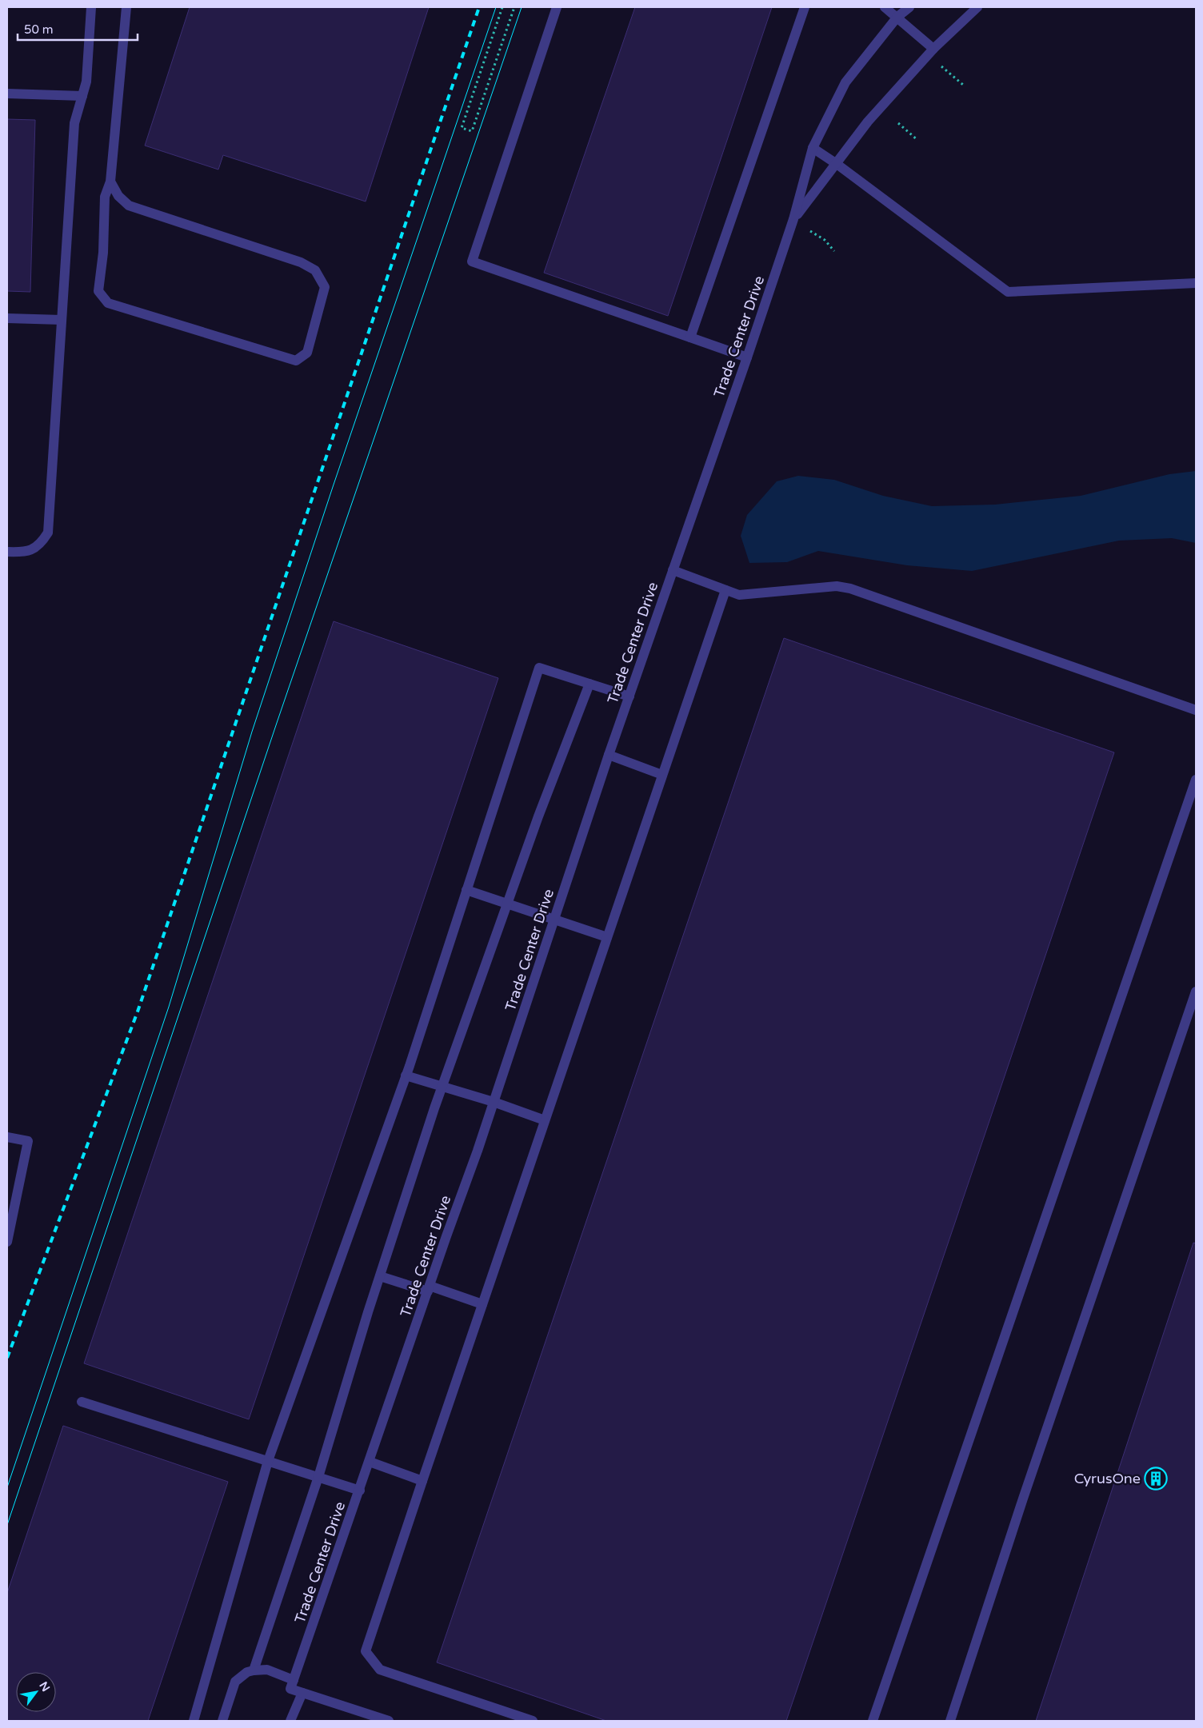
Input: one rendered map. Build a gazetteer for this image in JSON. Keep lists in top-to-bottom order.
{
  "streets": {
    "street": ["Trade Center Drive"]
  },
  "places": {
    "building": ["CyrusOne"]
  },
  "scale_bar": "50 m",
  "north": "top right"
}
